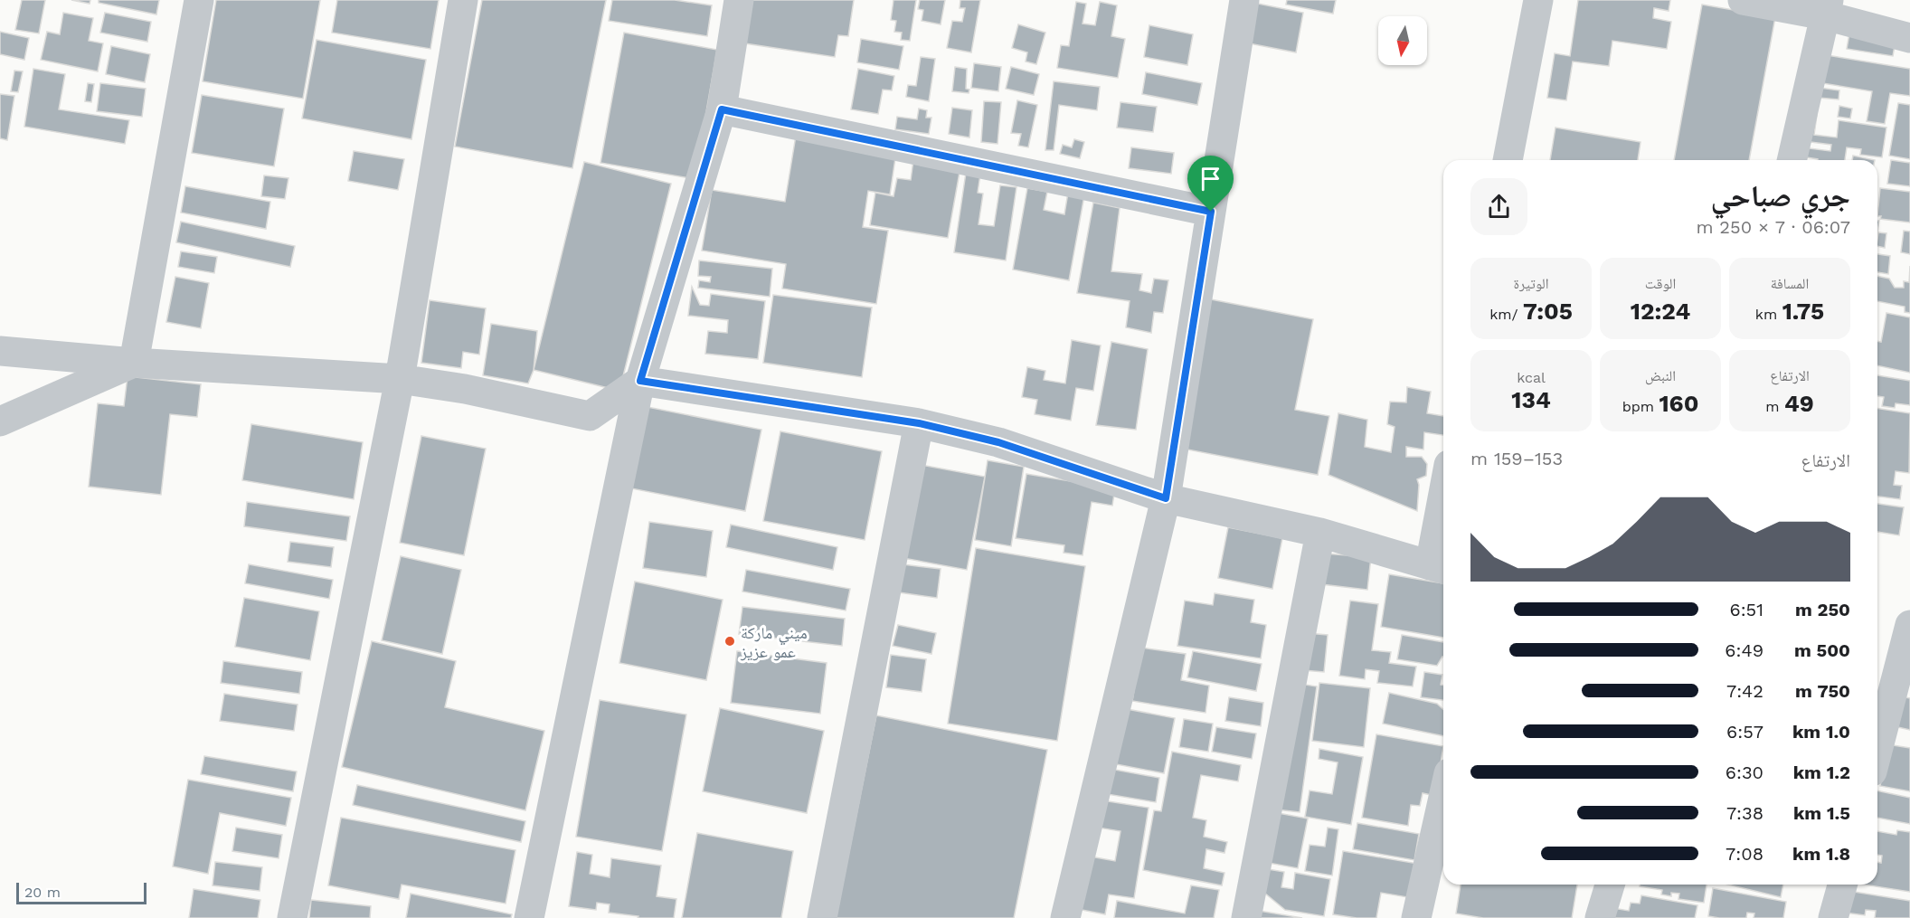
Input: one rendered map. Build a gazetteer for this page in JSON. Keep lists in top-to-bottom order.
{
  "places": ["ميني ماركة عمو عزيز"],
  "scale_bar": "20 m",
  "north": "bottom",
  "page": {
    "heading": ["جري صباحي", "06:07 · 7 × 250 m"],
    "stats": [
      ["المسافة", "1.75 km"],
      ["الوقت", "12:24"],
      ["الوتيرة", "7:05 /km"],
      ["الارتفاع", "49 m"],
      ["النبض", "160 bpm"],
      ["kcal", "134"]
    ],
    "chart": ["الارتفاع", "153–159 m"],
    "list": [
      {
        "name": "250 m",
        "note": "6:51"
      },
      {
        "name": "500 m",
        "note": "6:49"
      },
      {
        "name": "750 m",
        "note": "7:42"
      },
      {
        "name": "1.0 km",
        "note": "6:57"
      },
      {
        "name": "1.2 km",
        "note": "6:30"
      },
      {
        "name": "1.5 km",
        "note": "7:38"
      },
      {
        "name": "1.8 km",
        "note": "7:08"
      }
    ],
    "scale": "20 m"
  }
}
